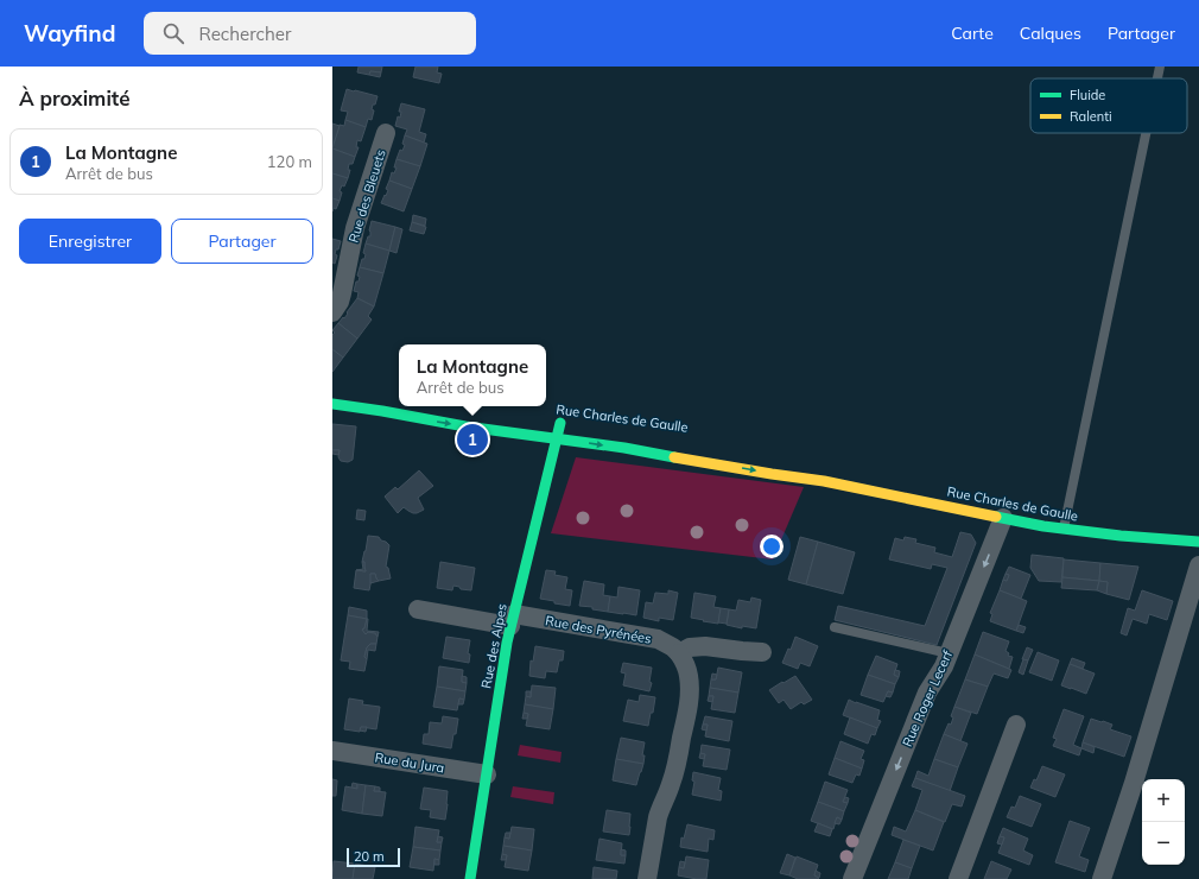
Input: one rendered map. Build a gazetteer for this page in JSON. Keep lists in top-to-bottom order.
{
  "streets": {
    "street": [
      "Rue des Bleuets",
      "Rue Charles de Gaulle",
      "Rue des Pyrénées",
      "Rue des Alpes",
      "Rue Roger Lecerf",
      "Rue du Jura"
    ]
  },
  "crossings": [
    ["Rue Charles de Gaulle", "Rue des Alpes"],
    ["Rue Charles de Gaulle", "Rue Roger Lecerf"],
    ["Rue des Pyrénées", "Rue des Alpes"],
    ["Rue des Alpes", "Rue du Jura"]
  ],
  "one_way": ["Rue Charles de Gaulle"],
  "legend": ["Fluide", "Ralenti"],
  "scale_bar": "20 m",
  "page": {
    "header": "Wayfind",
    "search": "Rechercher",
    "nav": ["Carte", "Calques", "Partager"],
    "heading": "À proximité",
    "list": [
      {
        "mark": "1",
        "name": "La Montagne",
        "note": "Arrêt de bus",
        "value": "120 m"
      }
    ],
    "buttons": ["Enregistrer", "Partager"],
    "popup": ["La Montagne", "Arrêt de bus"],
    "pins": "1",
    "map_buttons": ["+", "−"],
    "scale": "20 m"
  }
}
